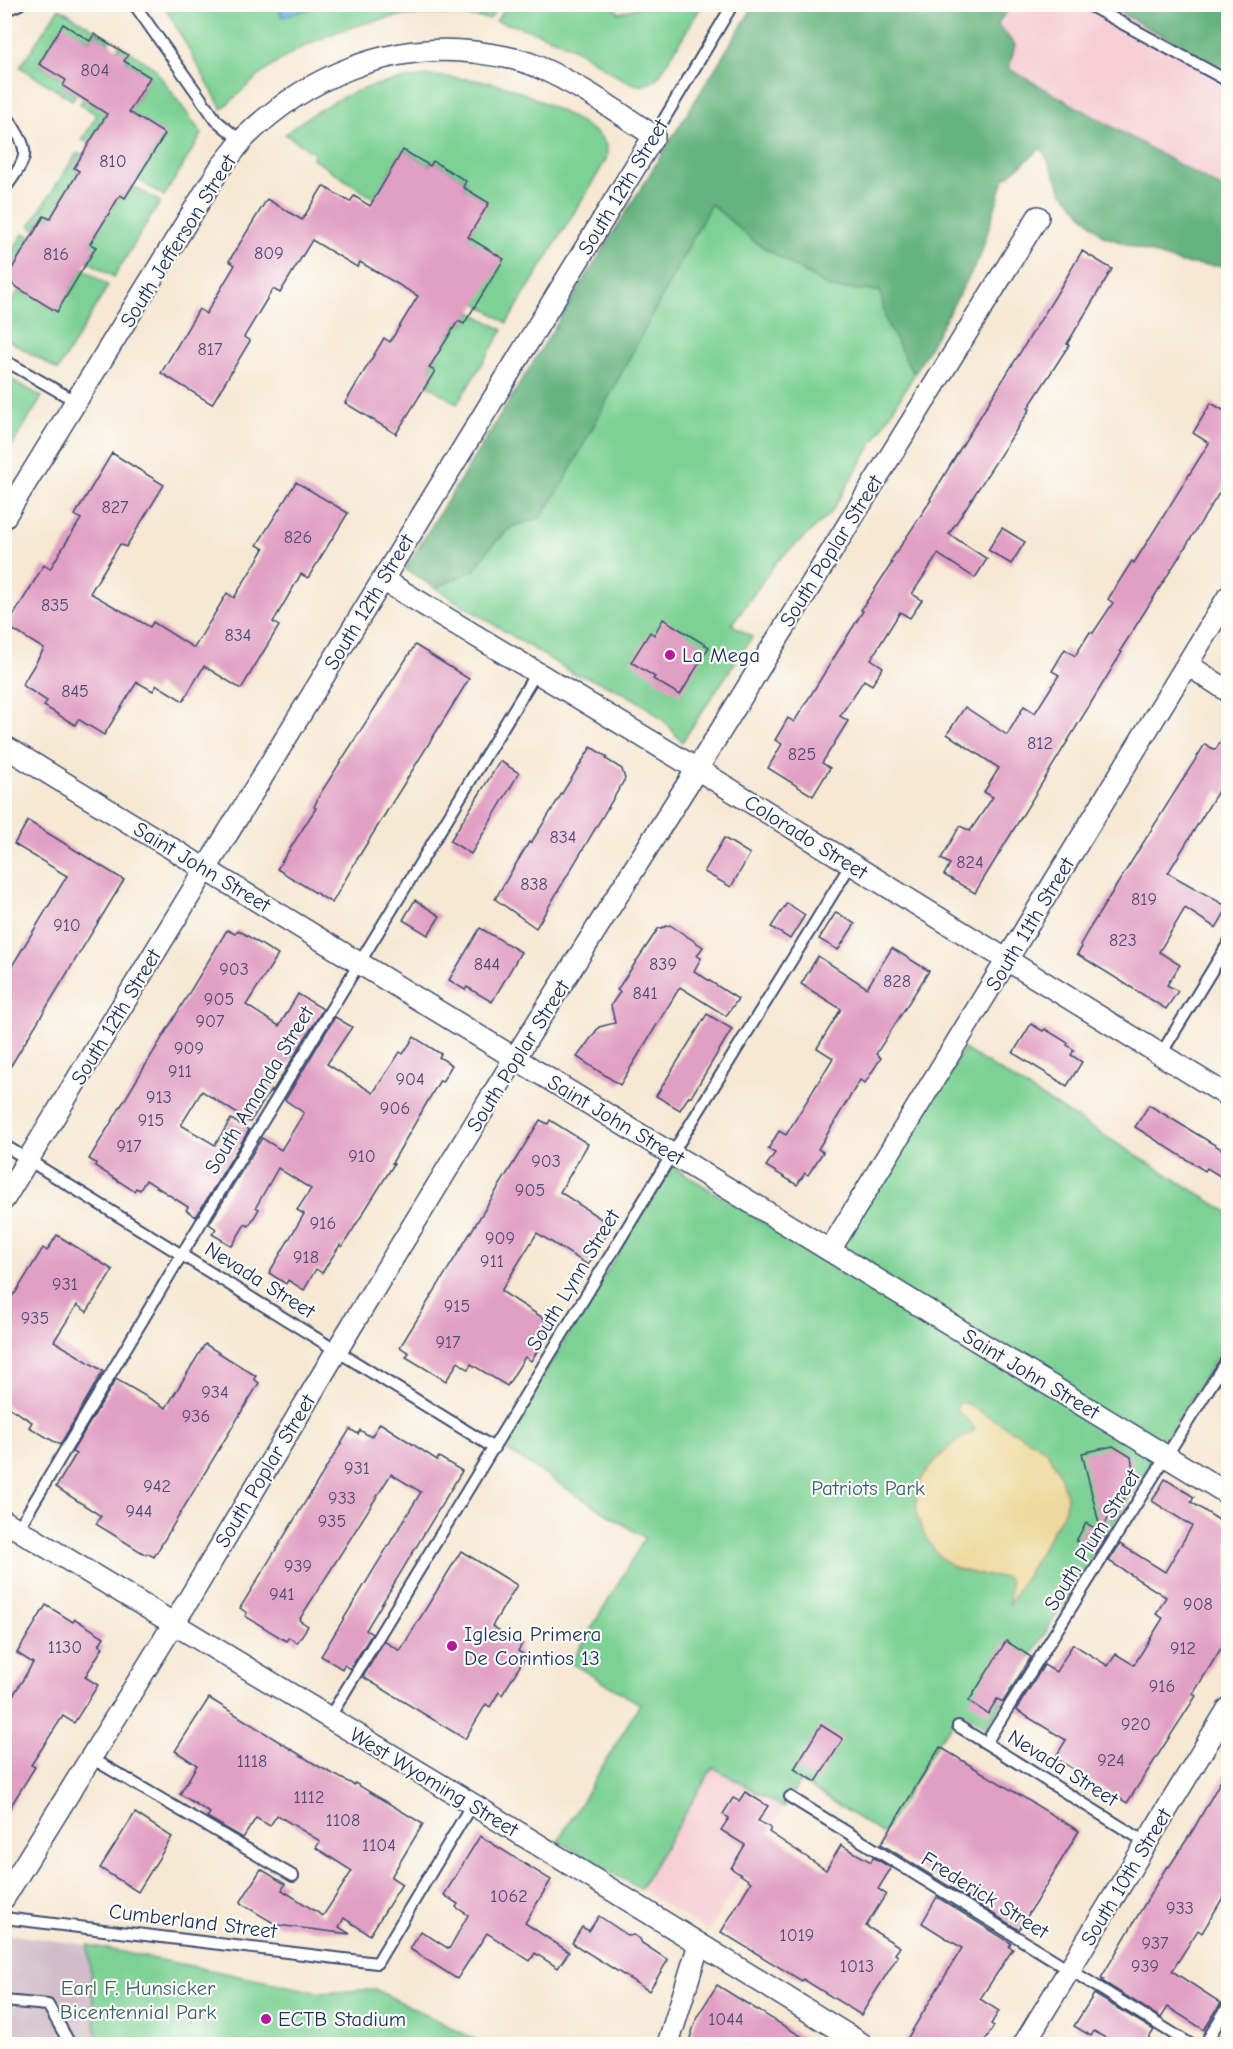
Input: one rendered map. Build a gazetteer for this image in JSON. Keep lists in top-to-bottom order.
{
  "streets": {
    "street": [
      "South 12th Street",
      "South Jefferson Street",
      "South Poplar Street",
      "Colorado Street",
      "Saint John Street",
      "South 11th Street",
      "West Wyoming Street",
      "South 10th Street"
    ],
    "lane": [
      "South Amanda Street",
      "Nevada Street",
      "South Lynn Street",
      "South Plum Street",
      "Frederick Street",
      "Cumberland Street"
    ]
  },
  "crossings": [
    ["South 12th Street", "South Jefferson Street"],
    ["South 12th Street", "Colorado Street"],
    ["South 12th Street", "Saint John Street"],
    ["South 12th Street", "Nevada Street"],
    ["South Poplar Street", "Colorado Street"],
    ["South Poplar Street", "Saint John Street"],
    ["South Poplar Street", "Nevada Street"],
    ["South Poplar Street", "West Wyoming Street"],
    ["Colorado Street", "South 11th Street"],
    ["Colorado Street", "South Amanda Street"],
    ["Colorado Street", "South Lynn Street"],
    ["Saint John Street", "South 11th Street"],
    ["Saint John Street", "South Amanda Street"],
    ["Saint John Street", "South Lynn Street"],
    ["Saint John Street", "South Plum Street"],
    ["South Amanda Street", "Nevada Street"],
    ["South Amanda Street", "West Wyoming Street"],
    ["Nevada Street", "South Lynn Street"],
    ["Nevada Street", "South Plum Street"],
    ["Nevada Street", "South 10th Street"],
    ["South Lynn Street", "West Wyoming Street"],
    ["West Wyoming Street", "Cumberland Street"],
    ["South 10th Street", "Frederick Street"]
  ],
  "parks": ["Patriots Park", "Earl F. Hunsicker Bicentennial Park"],
  "places": ["La Mega", "Iglesia Primera De Corintios 13", "ECTB Stadium"],
  "house_numbers": [
    "804",
    "810",
    "809",
    "816",
    "817",
    "827",
    "826",
    "835",
    "834",
    "845",
    "812",
    "825",
    "834",
    "824",
    "838",
    "819",
    "910",
    "823",
    "844",
    "839",
    "903",
    "828",
    "841",
    "905",
    "907",
    "909",
    "911",
    "904",
    "913",
    "906",
    "915",
    "917",
    "910",
    "903",
    "905",
    "916",
    "909",
    "918",
    "911",
    "931",
    "915",
    "935",
    "917",
    "934",
    "936",
    "931",
    "942",
    "933",
    "944",
    "935",
    "939",
    "941",
    "908",
    "1130",
    "912",
    "916",
    "920",
    "924",
    "1118",
    "1112",
    "1108",
    "1104",
    "1062",
    "933",
    "1019",
    "937",
    "1013",
    "939",
    "1044"
  ]
}
